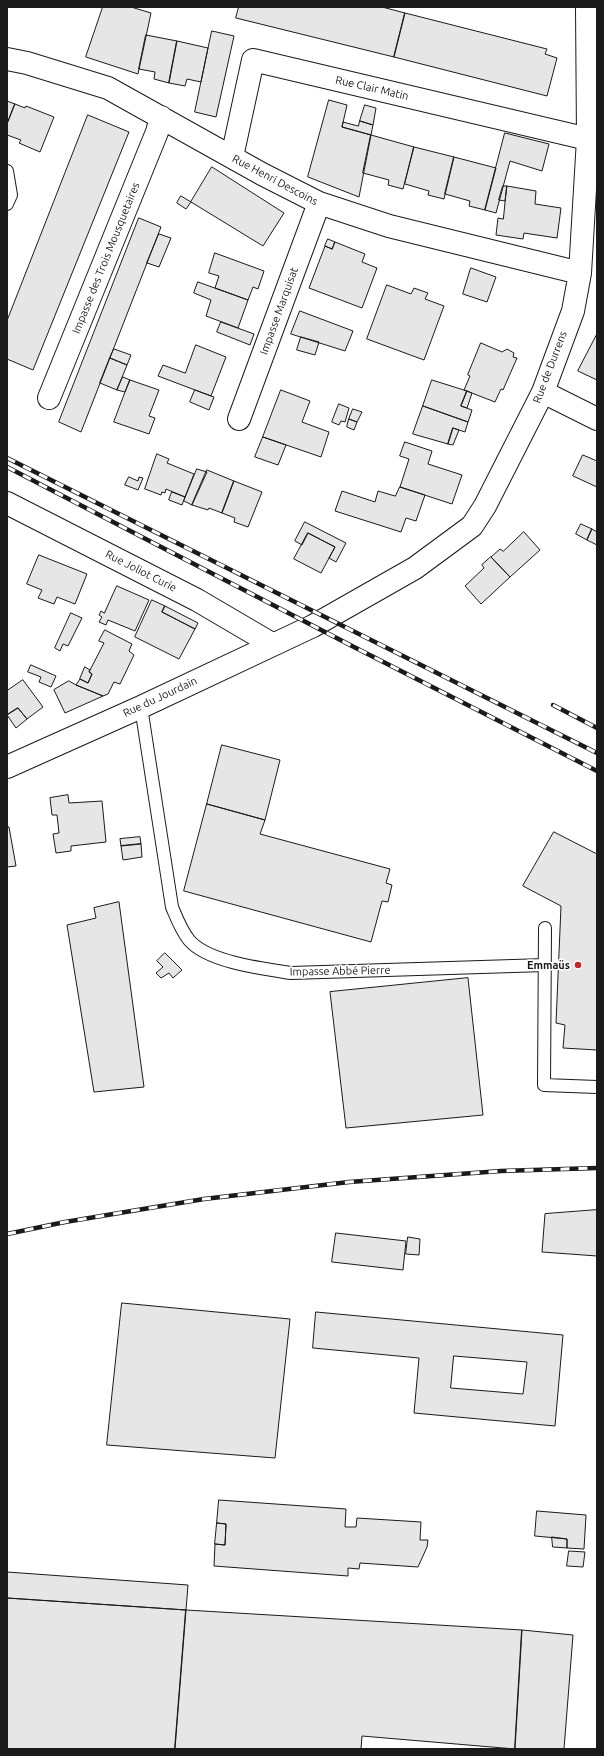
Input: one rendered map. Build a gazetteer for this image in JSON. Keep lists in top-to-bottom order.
{
  "streets": {
    "street": [
      "Rue Clair Matin",
      "Rue Henri Descoins",
      "Impasse des Trois Mousquetaires",
      "Impasse Marquisat",
      "Rue de Durrens",
      "Rue Joliot Curie",
      "Rue du Jourdain"
    ],
    "lane": ["Impasse Abbé Pierre"]
  },
  "crossings": [
    ["Rue Clair Matin", "Rue Henri Descoins"],
    ["Rue Clair Matin", "Rue de Durrens"],
    ["Rue Henri Descoins", "Impasse des Trois Mousquetaires"],
    ["Rue Henri Descoins", "Impasse Marquisat"],
    ["Rue Henri Descoins", "Rue de Durrens"],
    ["Rue de Durrens", "Rue du Jourdain"],
    ["Rue Joliot Curie", "Rue du Jourdain"],
    ["Rue du Jourdain", "Impasse Abbé Pierre"]
  ],
  "places": ["Emmaüs"]
}
